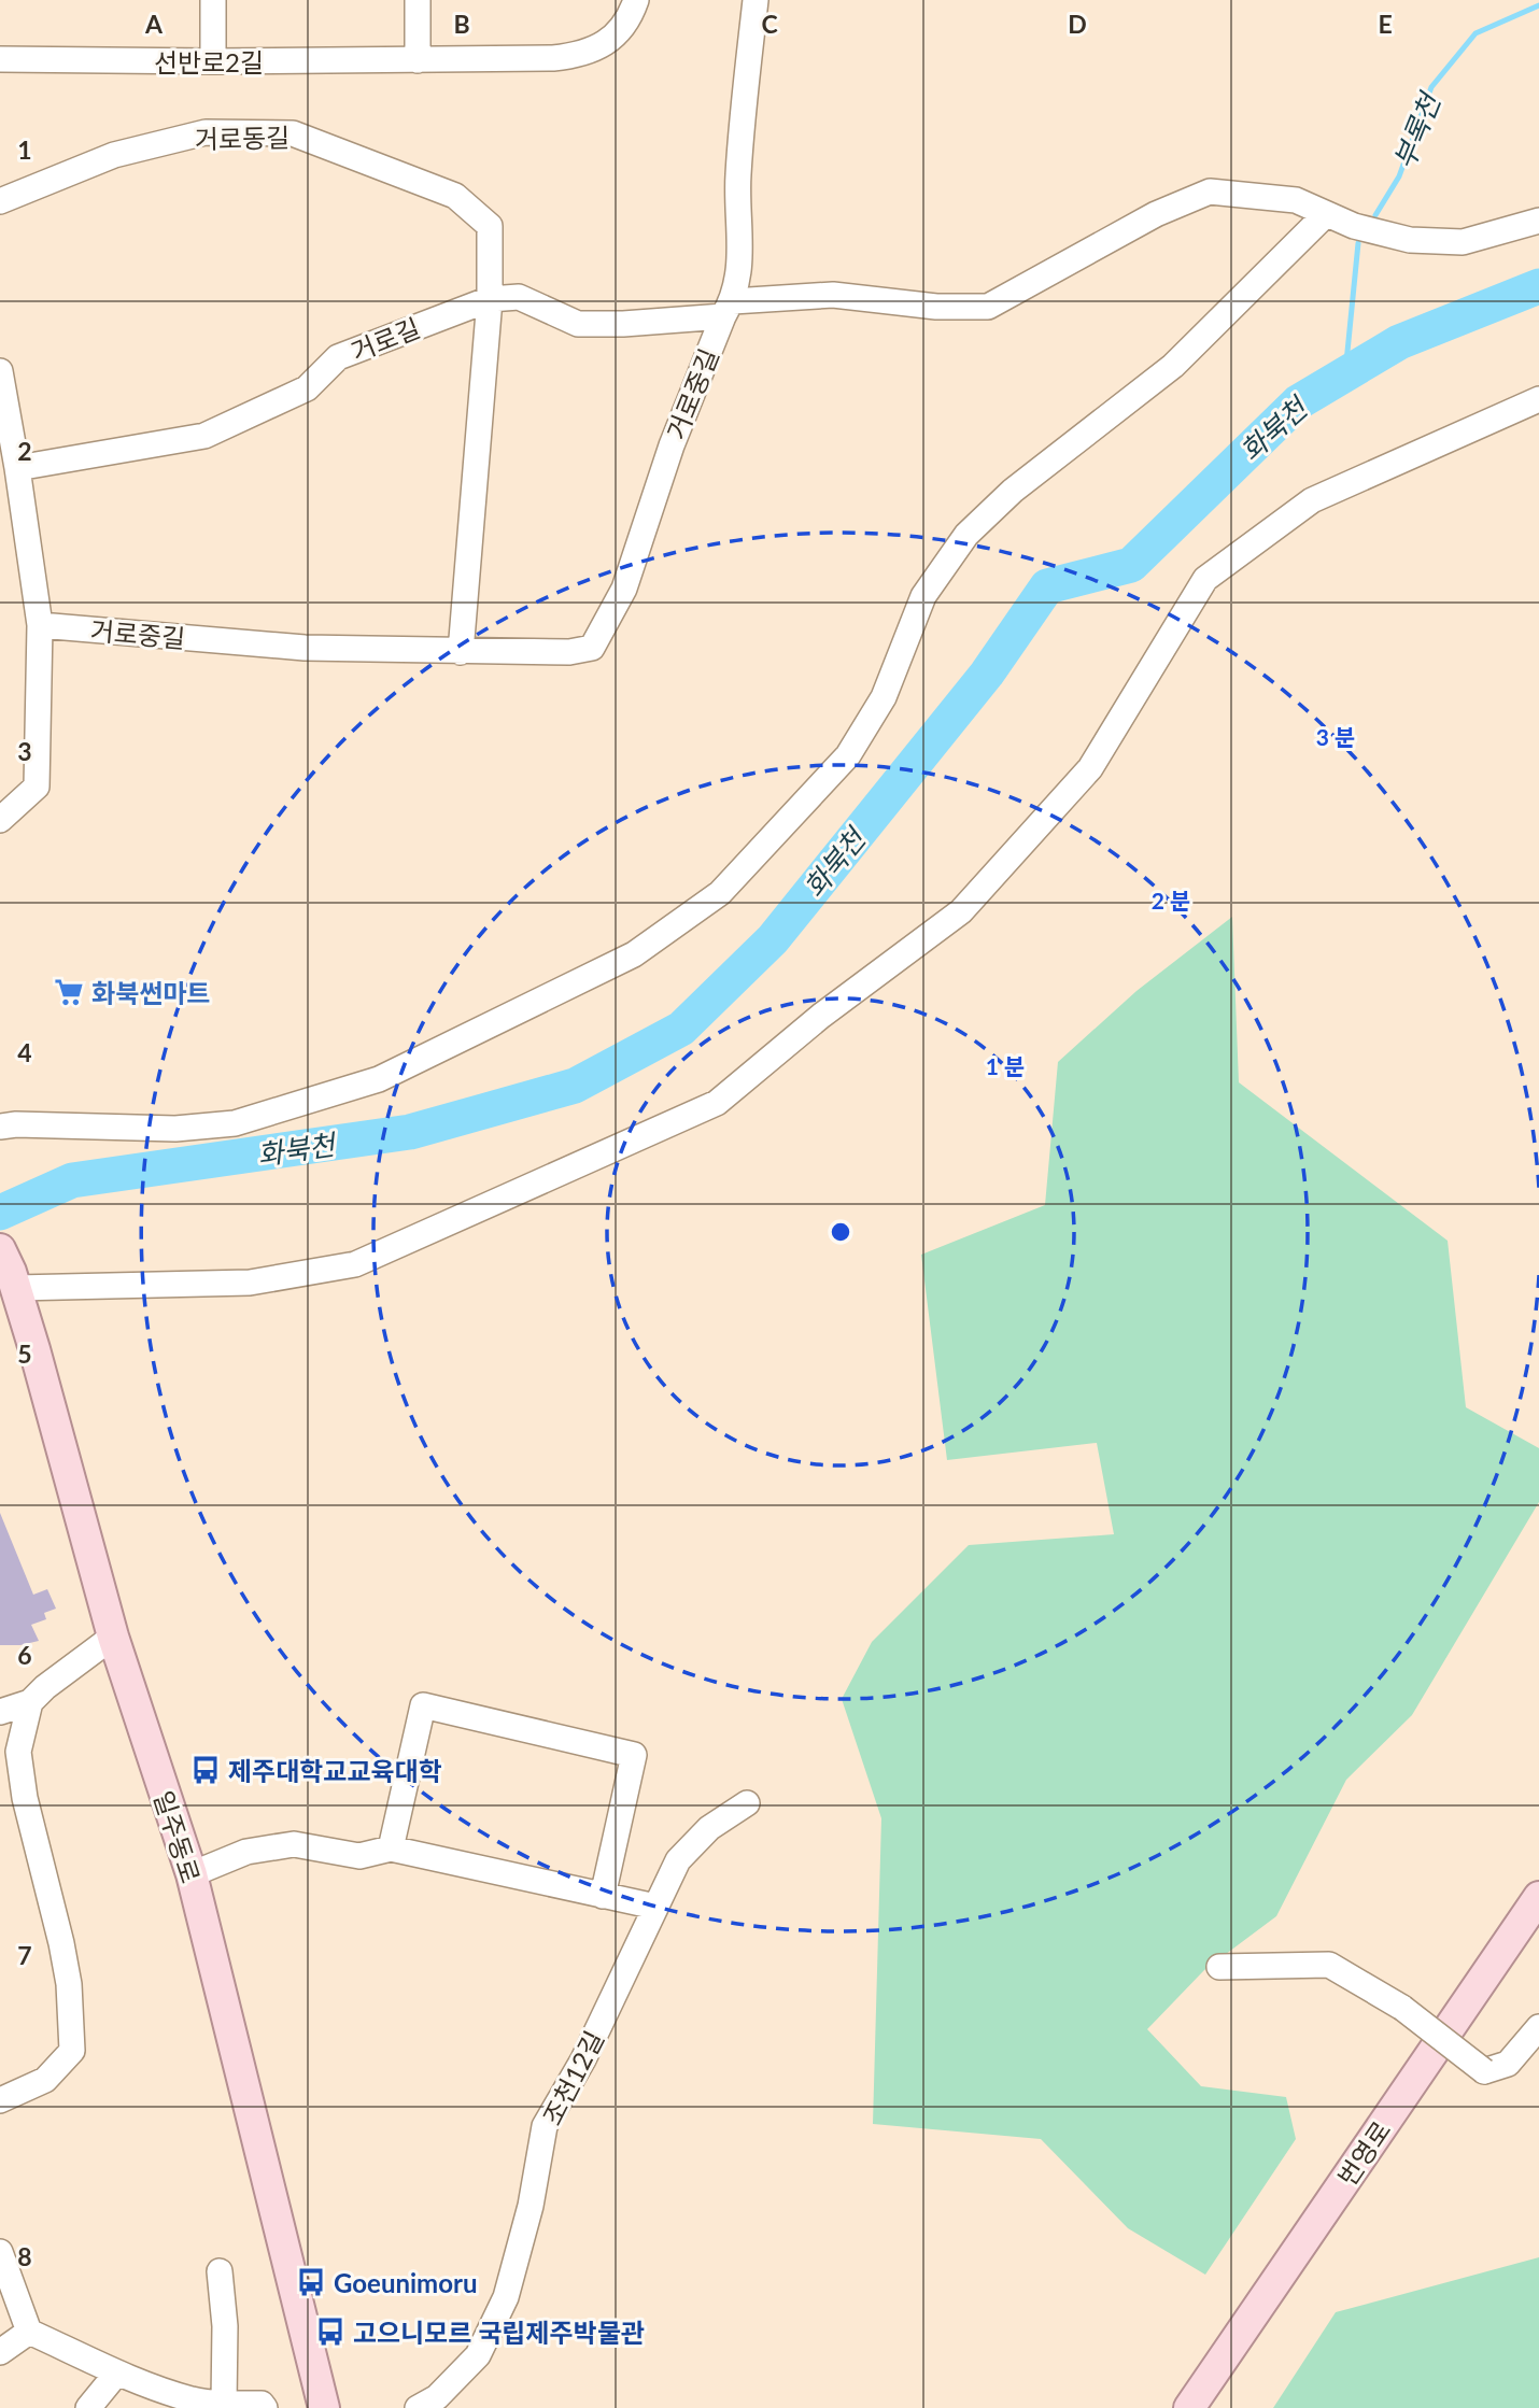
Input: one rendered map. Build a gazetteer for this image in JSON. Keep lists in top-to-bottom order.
{
  "streets": {
    "main road": ["일주동로", "번영로"],
    "street": [
      "선반로2길",
      "거로동길",
      "거로길",
      "거로중길",
      "조천12길"
    ]
  },
  "crossings": [
    ["거로동길", "거로길"],
    ["거로길", "거로중길"]
  ],
  "water": ["부록천", "화북천"],
  "places": {
    "supermarket": ["화북썬마트"],
    "bus stop": ["제주대학교교육대학", "Goeunimoru", "고으니모르 국립제주박물관"]
  },
  "grid": {
    "columns": [
      "A",
      "B",
      "C",
      "D",
      "E"
    ],
    "rows": [
      "1",
      "2",
      "3",
      "4",
      "5",
      "6",
      "7",
      "8"
    ]
  },
  "rings": ["3 분", "2 분", "1 분"]
}
